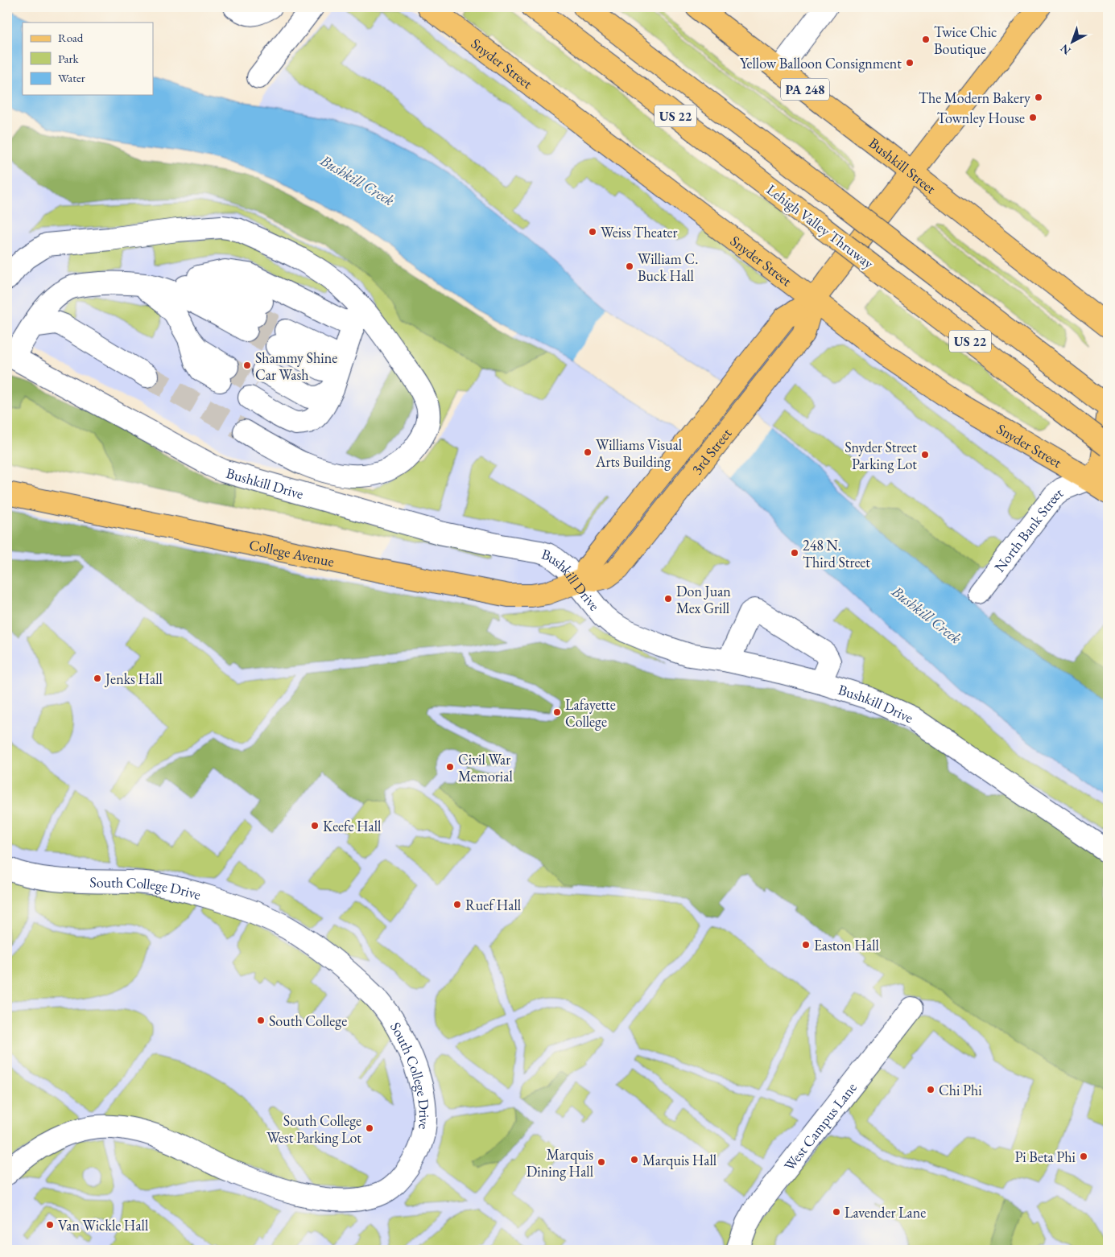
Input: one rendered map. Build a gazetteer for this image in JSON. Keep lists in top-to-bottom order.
{
  "streets": {
    "main road": [
      "Snyder Street",
      "PA 248",
      "US 22",
      "Bushkill Street",
      "Lehigh Valley Thruway",
      "3rd Street",
      "College Avenue"
    ],
    "street": [
      "Bushkill Drive",
      "North Bank Street",
      "South College Drive",
      "West Campus Lane"
    ]
  },
  "crossings": [
    ["Snyder Street", "3rd Street"],
    ["Snyder Street", "North Bank Street"],
    ["Bushkill Street", "3rd Street"],
    ["3rd Street", "Bushkill Drive"],
    ["3rd Street", "College Avenue"],
    ["Bushkill Drive", "College Avenue"]
  ],
  "water": ["Bushkill Creek"],
  "places": [
    "Twice Chic Boutique",
    "Yellow Balloon Consignment",
    "The Modern Bakery",
    "Townley House",
    "Weiss Theater",
    "William C. Buck Hall",
    "Shammy Shine Car Wash",
    "Williams Visual Arts Building",
    "Snyder Street Parking Lot",
    "248 N. Third Street",
    "Don Juan Mex Grill",
    "Jenks Hall",
    "Lafayette College",
    "Civil War Memorial",
    "Keefe Hall",
    "Ruef Hall",
    "Easton Hall",
    "South College",
    "Chi Phi",
    "South College West Parking Lot",
    "Pi Beta Phi",
    "Marquis Hall",
    "Marquis Dining Hall",
    "Lavender Lane",
    "Van Wickle Hall"
  ],
  "legend": ["Road", "Park", "Water"],
  "north": "bottom left"
}
